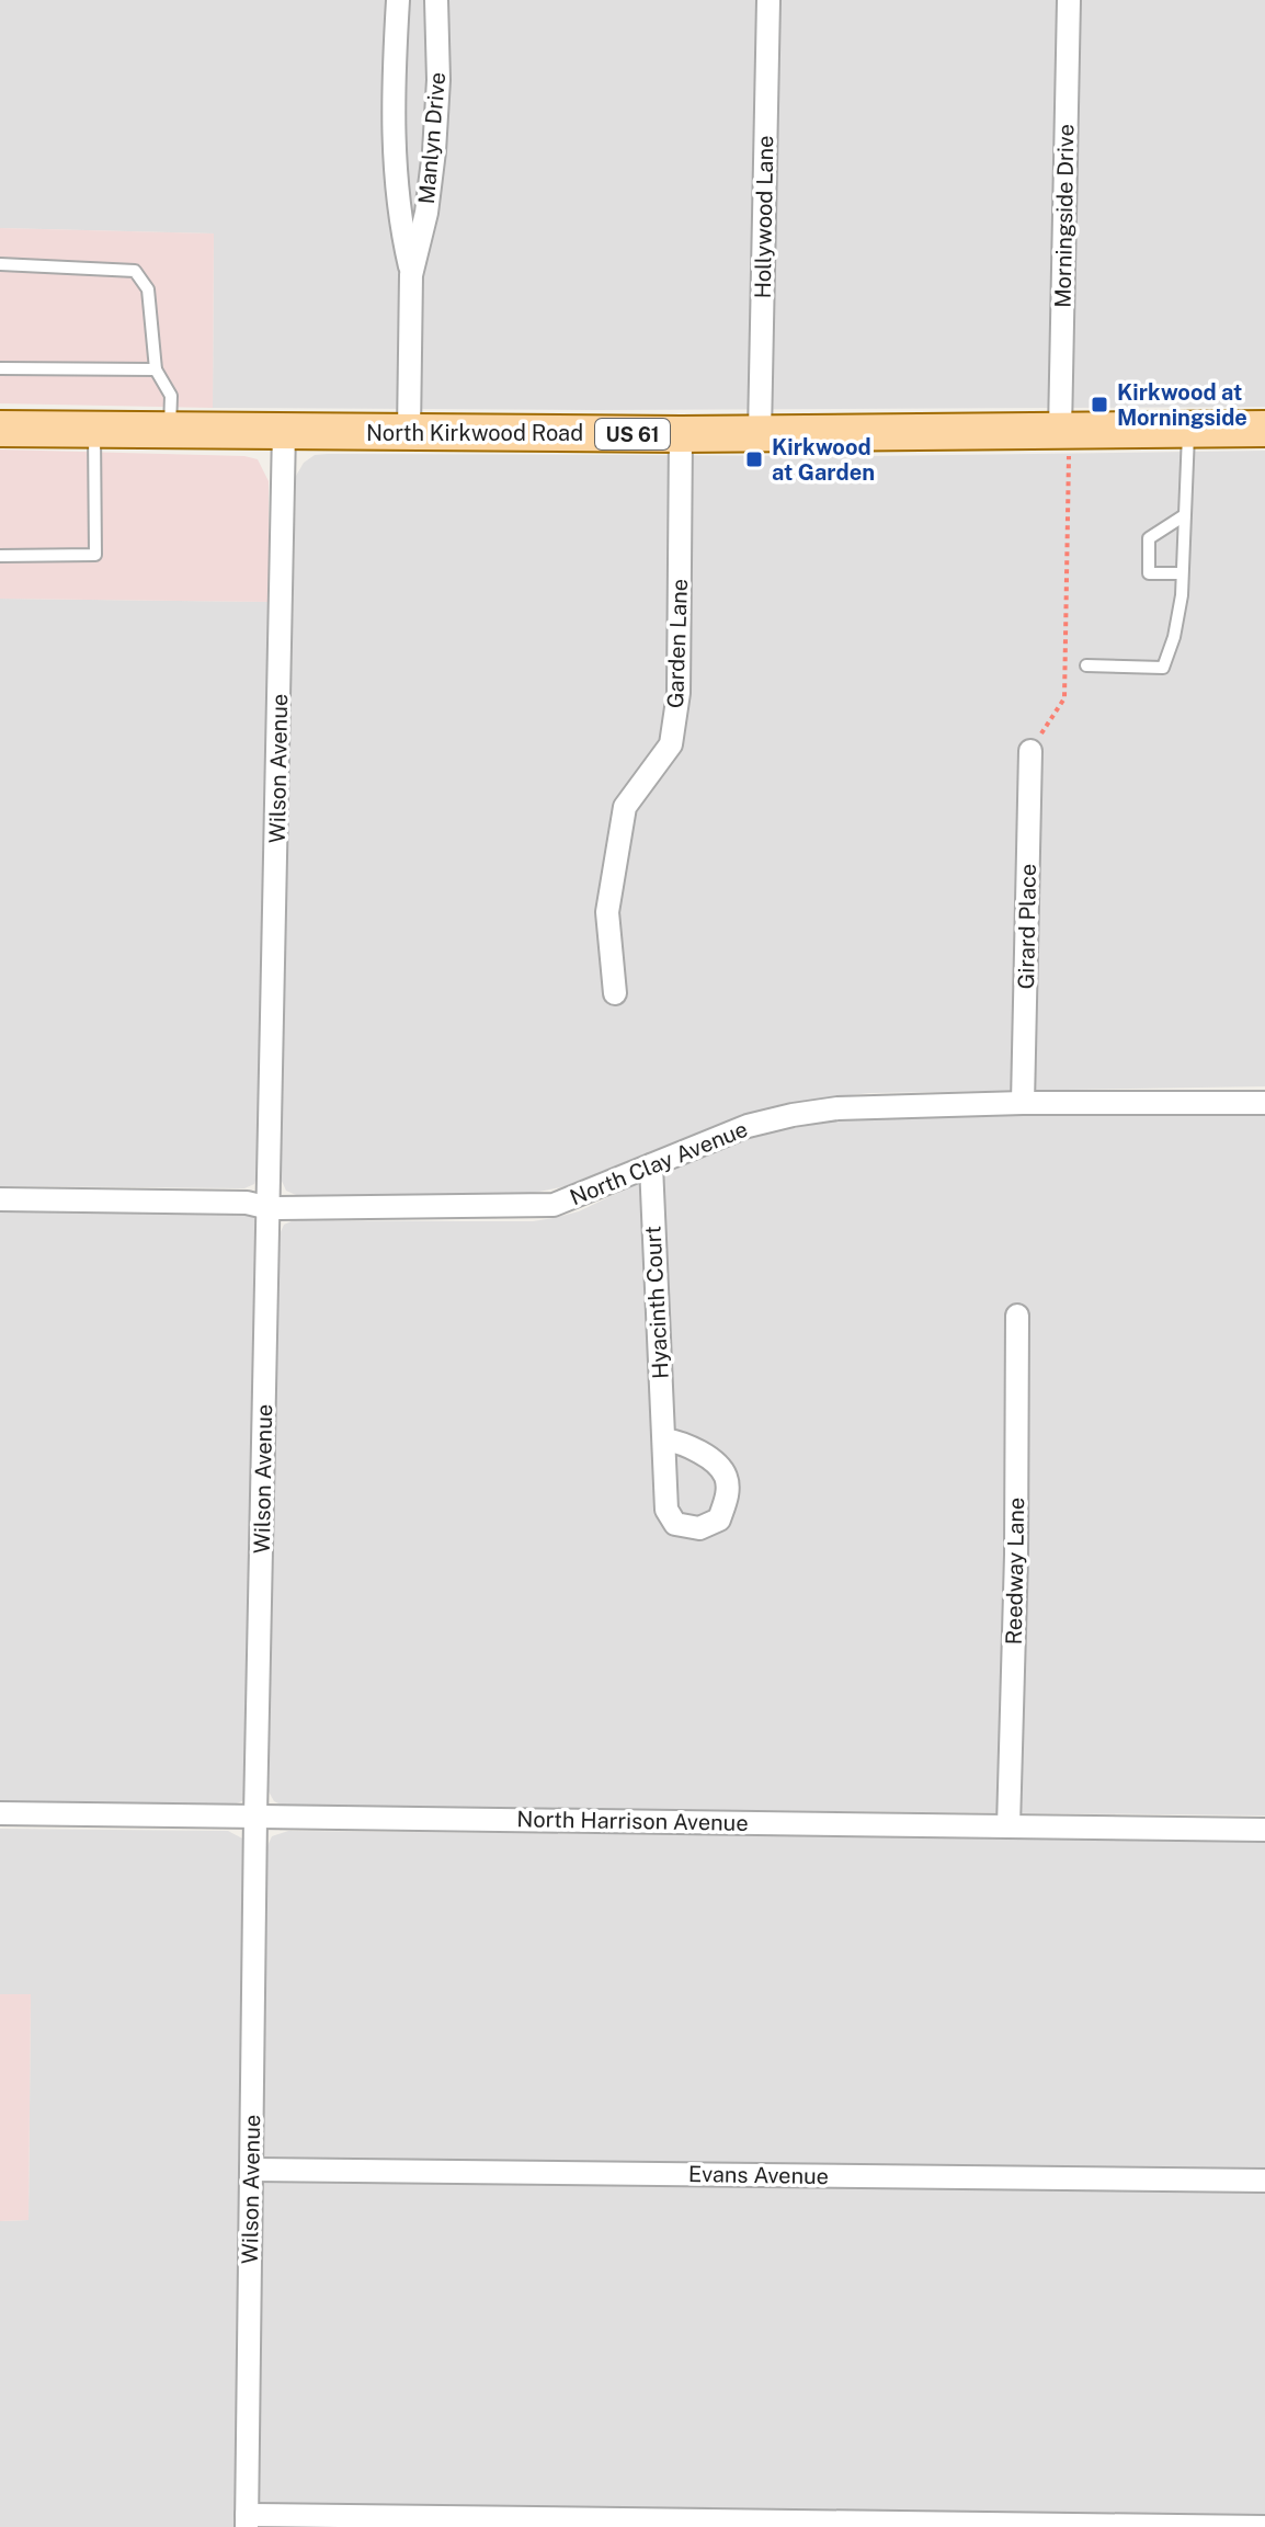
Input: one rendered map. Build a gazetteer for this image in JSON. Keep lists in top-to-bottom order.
{
  "streets": {
    "main road": ["North Kirkwood Road", "US 61"],
    "street": [
      "Manlyn Drive",
      "Morningside Drive",
      "Hollywood Lane",
      "Garden Lane",
      "Wilson Avenue",
      "Girard Place",
      "North Clay Avenue",
      "Hyacinth Court",
      "Reedway Lane",
      "North Harrison Avenue",
      "Evans Avenue"
    ]
  },
  "crossings": [
    ["Manlyn Drive", "North Kirkwood Road"],
    ["Morningside Drive", "North Kirkwood Road"],
    ["Hollywood Lane", "North Kirkwood Road"],
    ["North Kirkwood Road", "Garden Lane"],
    ["North Kirkwood Road", "Wilson Avenue"],
    ["Wilson Avenue", "North Clay Avenue"],
    ["Wilson Avenue", "North Harrison Avenue"],
    ["Wilson Avenue", "Evans Avenue"],
    ["Girard Place", "North Clay Avenue"],
    ["North Clay Avenue", "Hyacinth Court"],
    ["Reedway Lane", "North Harrison Avenue"]
  ],
  "places": {
    "transit": ["Kirkwood at Morningside", "Kirkwood at Garden"]
  }
}
